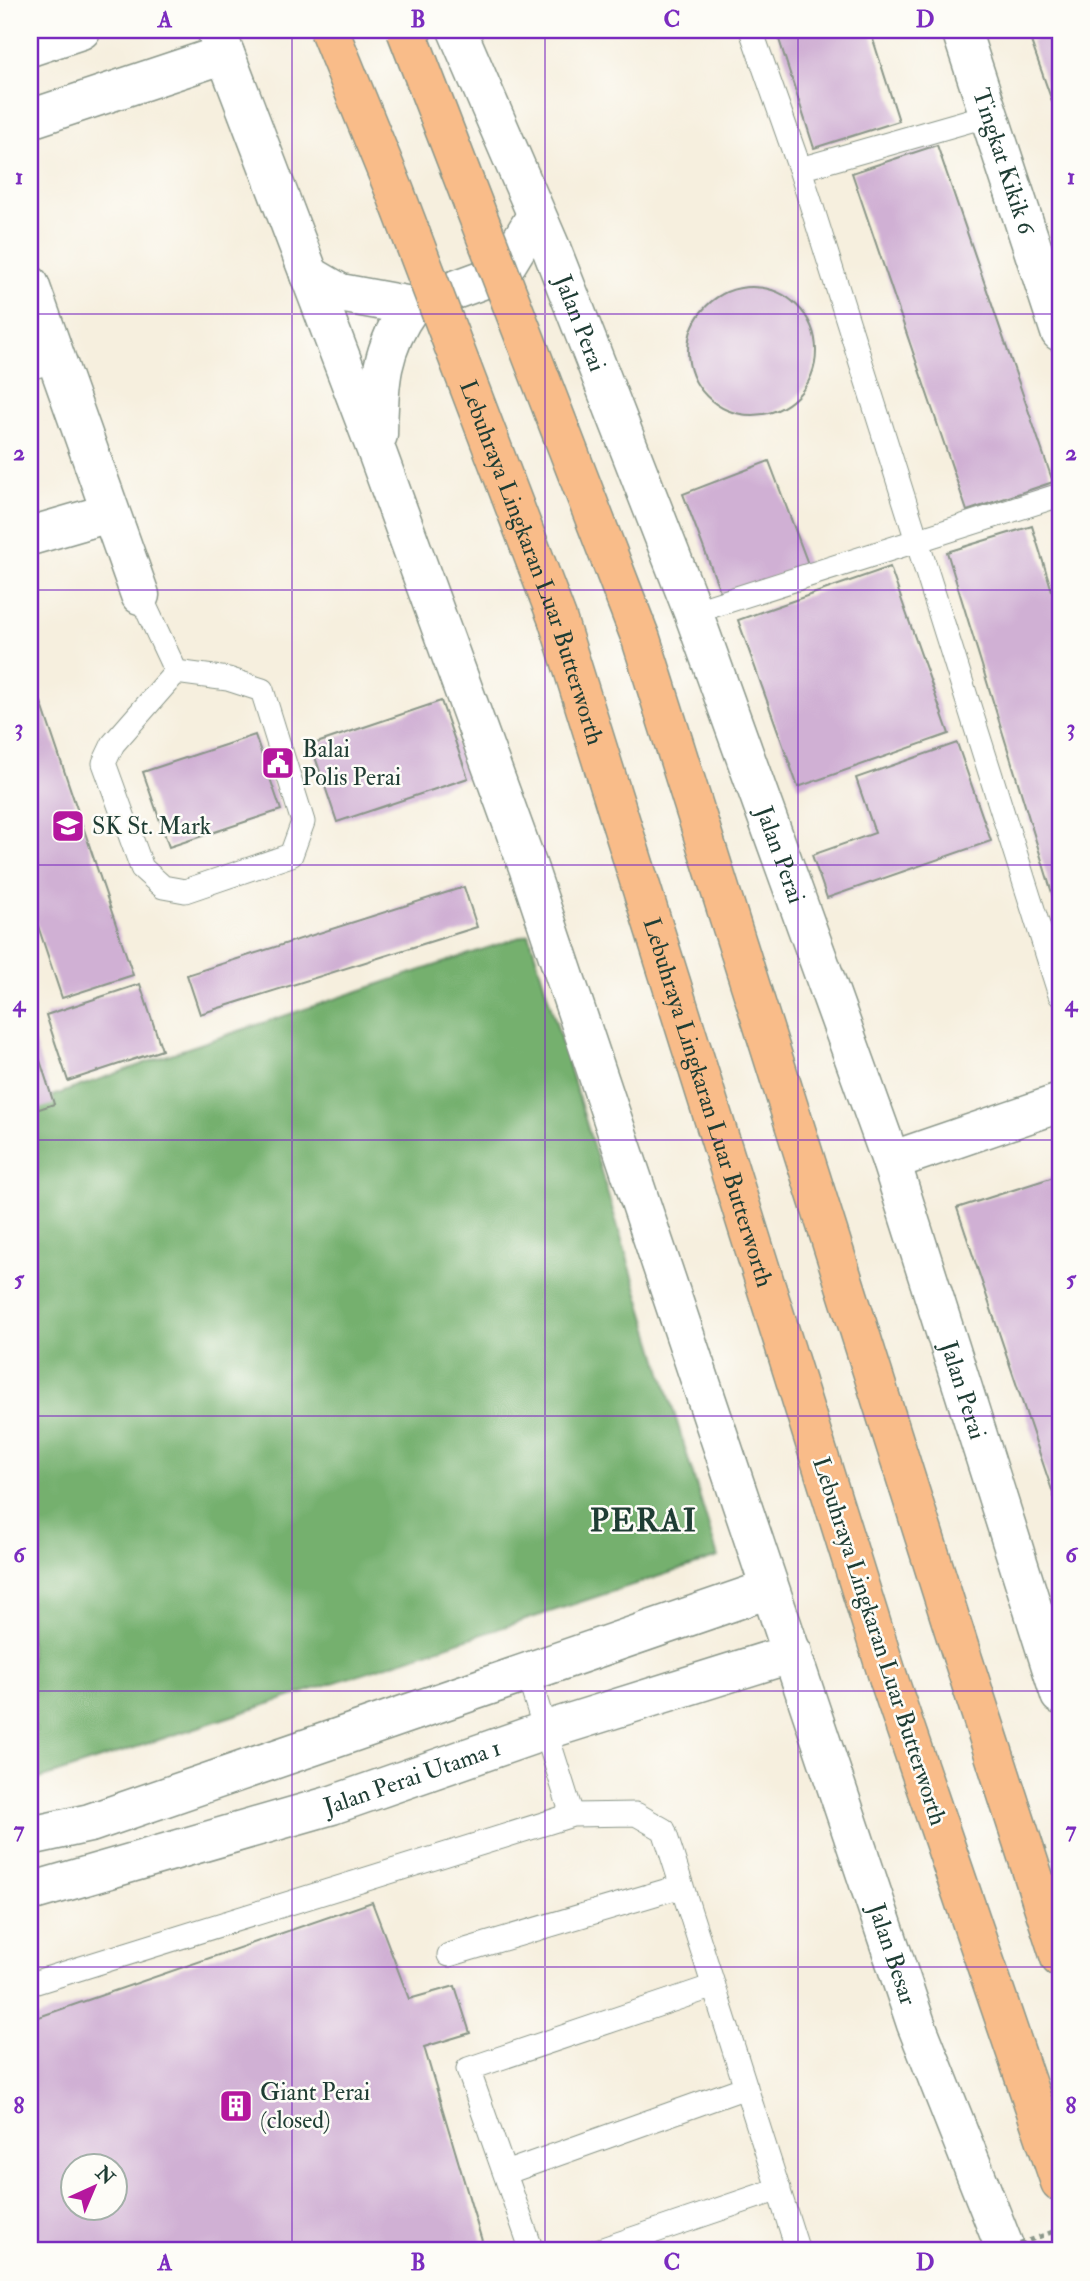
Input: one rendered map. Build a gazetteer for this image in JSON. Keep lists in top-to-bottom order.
{
  "streets": {
    "highway": ["Lebuhraya Lingkaran Luar Butterworth"],
    "street": [
      "Tingkat Kikik 6",
      "Jalan Perai",
      "Jalan Perai Utama 1",
      "Jalan Besar"
    ]
  },
  "crossings": [
    ["Jalan Perai Utama 1", "Jalan Besar"]
  ],
  "districts": ["PERAI"],
  "places": {
    "public building": ["Balai Polis Perai"],
    "school or university": ["SK St. Mark"],
    "building": ["Giant Perai (closed)"]
  },
  "north": "top right",
  "grid": {
    "columns": [
      "A",
      "B",
      "C",
      "D"
    ],
    "rows": [
      "1",
      "2",
      "3",
      "4",
      "5",
      "6",
      "7",
      "8"
    ]
  }
}
